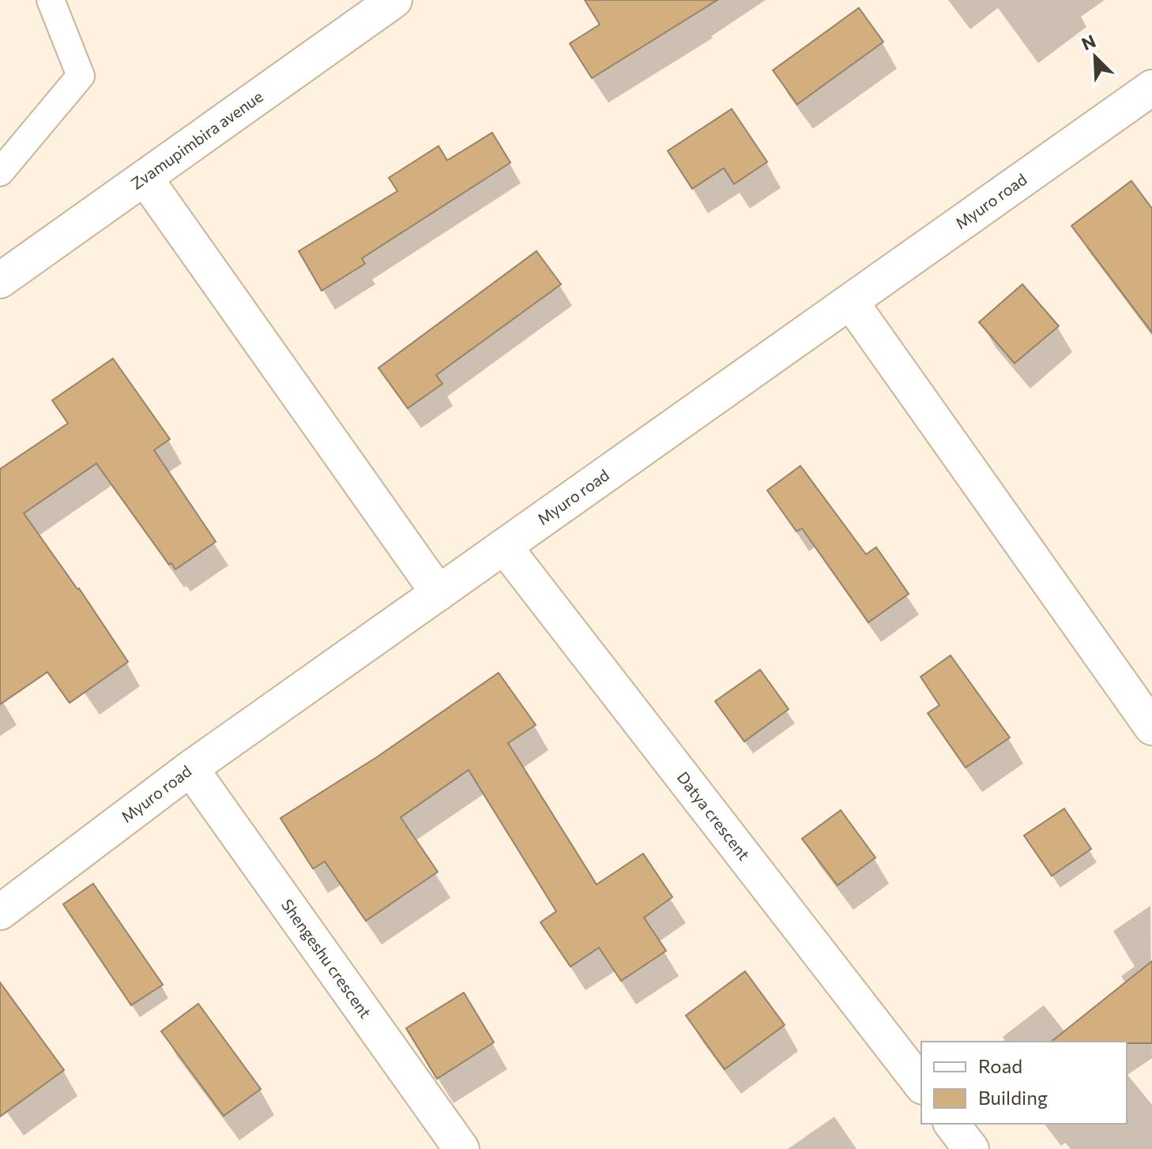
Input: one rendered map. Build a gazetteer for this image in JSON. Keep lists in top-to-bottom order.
{
  "streets": {
    "street": [
      "Zvamupimbira avenue",
      "Myuro road",
      "Datya crescent",
      "Shengeshu crescent"
    ]
  },
  "crossings": [
    ["Myuro road", "Datya crescent"],
    ["Myuro road", "Shengeshu crescent"]
  ],
  "legend": ["Road", "Building"],
  "north": "top left"
}
